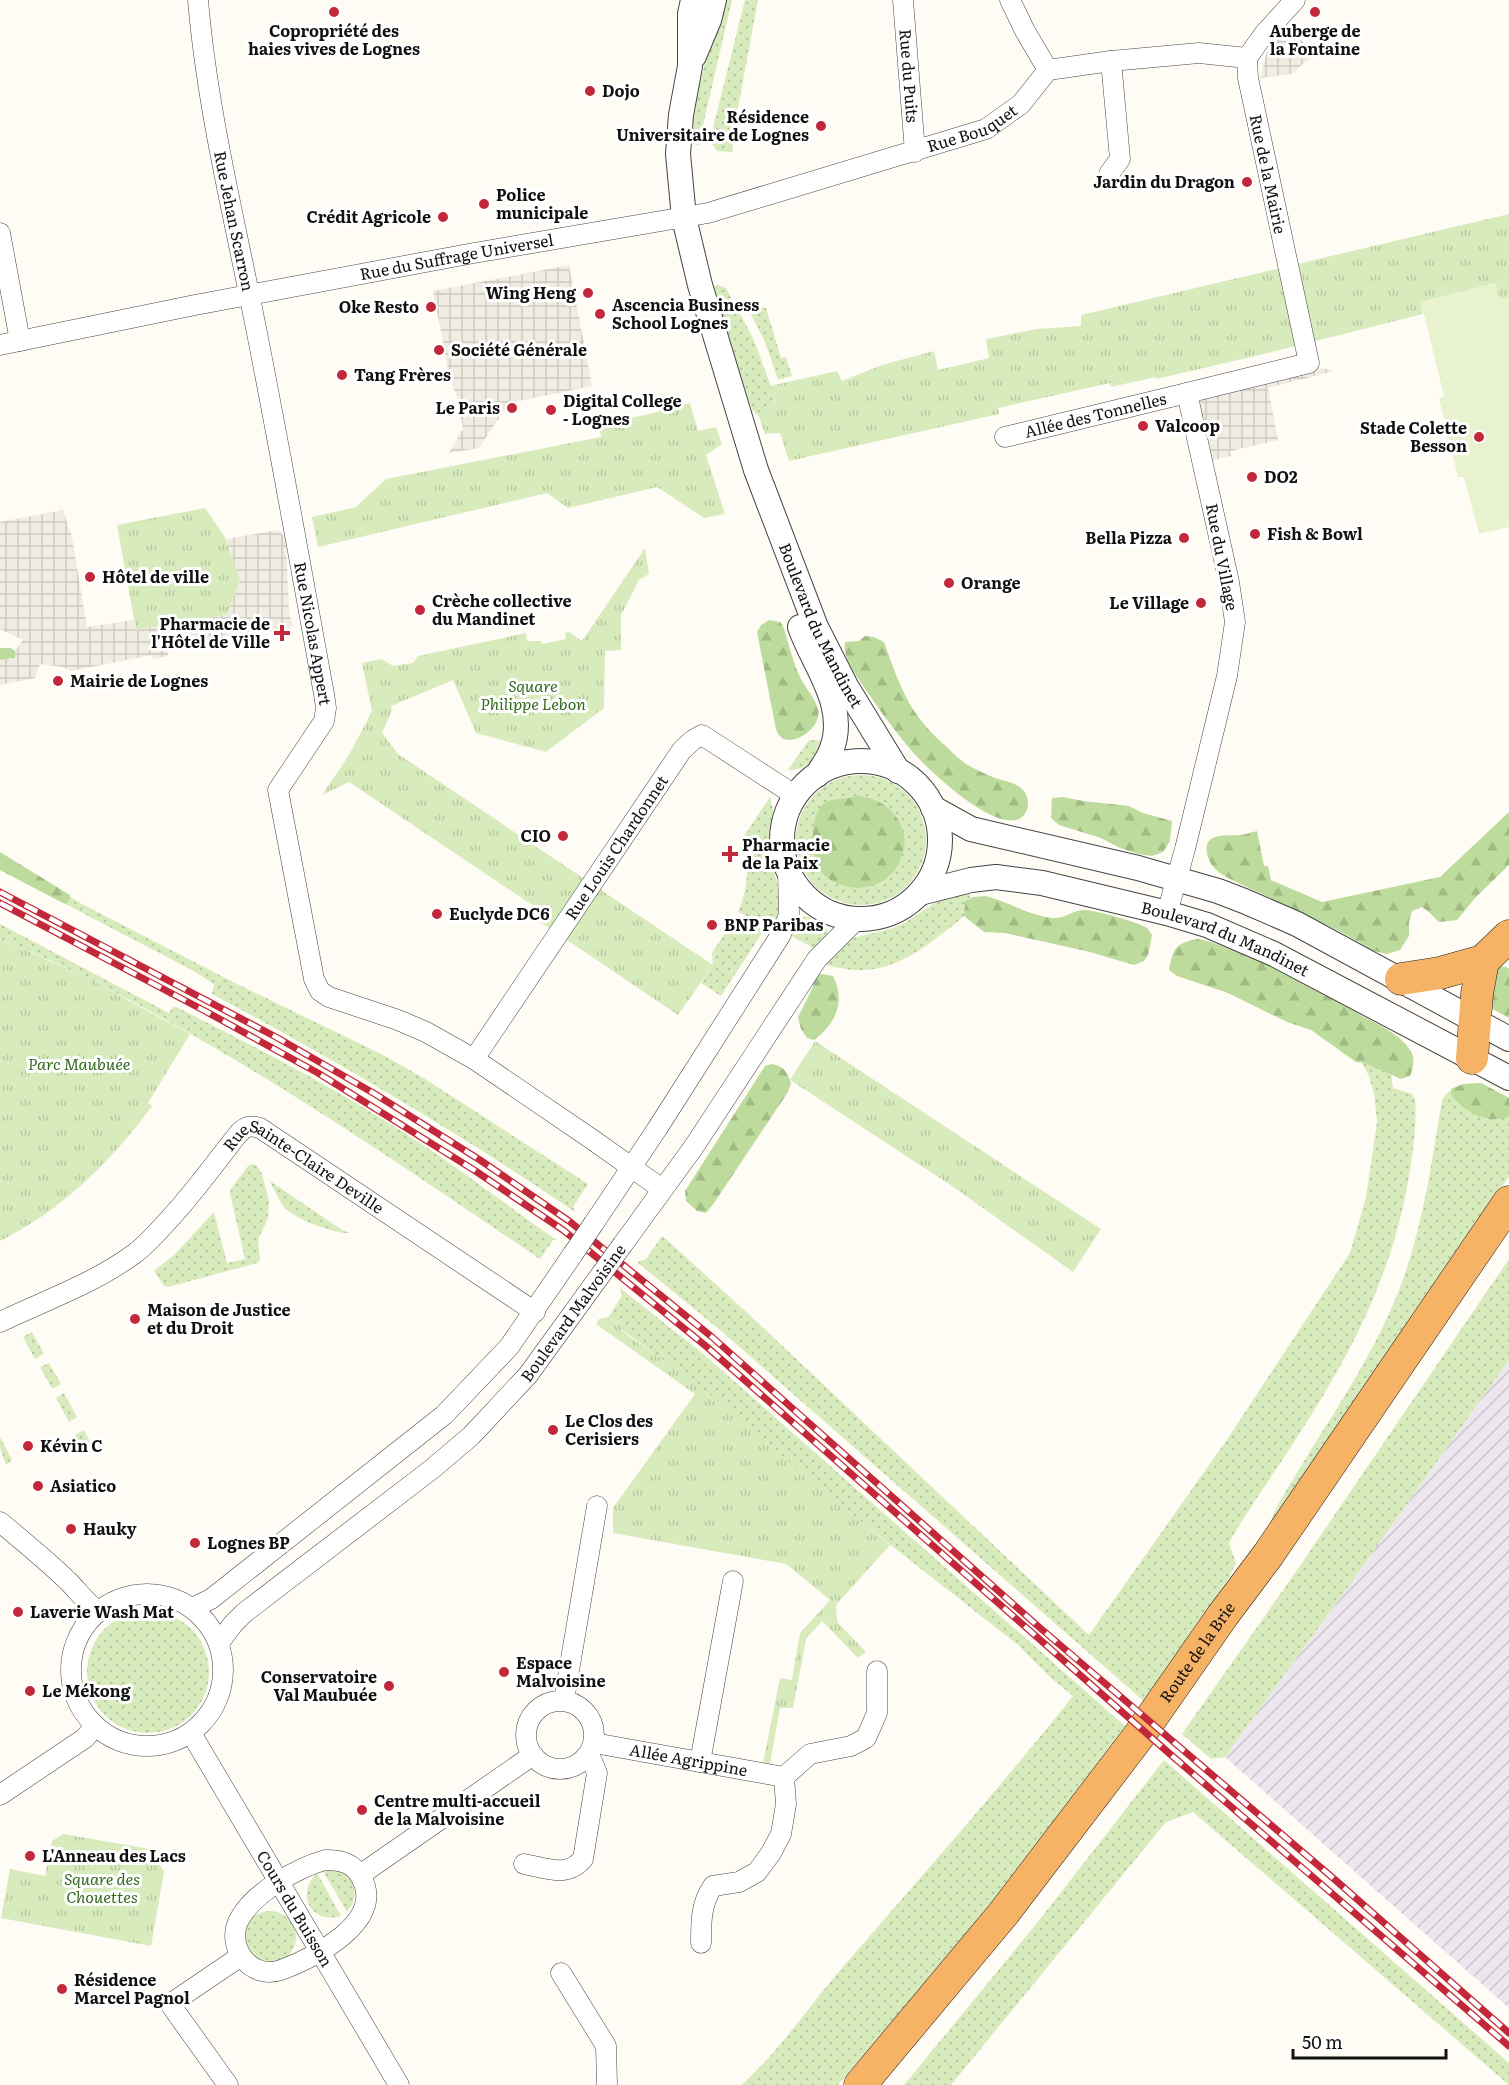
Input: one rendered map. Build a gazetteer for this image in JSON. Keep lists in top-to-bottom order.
{
  "streets": {
    "highway": ["Route de la Brie"],
    "street": [
      "Rue du Puits",
      "Rue Bouquet",
      "Rue de la Mairie",
      "Rue Jehan Scarron",
      "Rue du Suffrage Universel",
      "Allée des Tonnelles",
      "Rue du Village",
      "Boulevard du Mandinet",
      "Rue Nicolas Appert",
      "Rue Louis Chardonnet",
      "Rue Sainte-Claire Deville",
      "Boulevard Malvoisine",
      "Allée Agrippine",
      "Cours du Buisson"
    ]
  },
  "crossings": [
    ["Rue du Puits", "Rue Bouquet"],
    ["Rue Bouquet", "Rue du Suffrage Universel"],
    ["Rue Bouquet", "Boulevard du Mandinet"],
    ["Rue de la Mairie", "Allée des Tonnelles"],
    ["Rue de la Mairie", "Rue du Village"],
    ["Rue Jehan Scarron", "Rue du Suffrage Universel"],
    ["Rue Jehan Scarron", "Rue Nicolas Appert"],
    ["Rue du Suffrage Universel", "Boulevard du Mandinet"],
    ["Rue du Suffrage Universel", "Rue Nicolas Appert"],
    ["Allée des Tonnelles", "Rue du Village"],
    ["Rue du Village", "Boulevard du Mandinet"],
    ["Boulevard du Mandinet", "Rue Louis Chardonnet"],
    ["Boulevard du Mandinet", "Boulevard Malvoisine"],
    ["Rue Nicolas Appert", "Rue Louis Chardonnet"],
    ["Rue Louis Chardonnet", "Boulevard Malvoisine"],
    ["Rue Sainte-Claire Deville", "Boulevard Malvoisine"],
    ["Boulevard Malvoisine", "Cours du Buisson"]
  ],
  "parks": ["Square Philippe Lebon", "Parc Maubuée", "Square des Chouettes"],
  "places": {
    "other": [
      "Copropriété des haies vives de Lognes",
      "Auberge de la Fontaine",
      "Dojo",
      "Résidence Universitaire de Lognes",
      "Jardin du Dragon",
      "Police municipale",
      "Crédit Agricole",
      "Wing Heng",
      "Oke Resto",
      "Ascencia Business School Lognes",
      "Société Générale",
      "Tang Frères",
      "Le Paris",
      "Digital College - Lognes",
      "Valcoop",
      "Stade Colette Besson",
      "DO2",
      "Fish & Bowl",
      "Bella Pizza",
      "Hôtel de ville",
      "Orange",
      "Le Village",
      "Crèche collective du Mandinet",
      "Mairie de Lognes",
      "CIO",
      "Euclyde DC6",
      "BNP Paribas",
      "Maison de Justice et du Droit",
      "Le Clos des Cerisiers",
      "Kévin C",
      "Asiatico",
      "Hauky",
      "Lognes BP",
      "Laverie Wash Mat",
      "Espace Malvoisine",
      "Conservatoire Val Maubuée",
      "Le Mékong",
      "Centre multi-accueil de la Malvoisine",
      "L'Anneau des Lacs",
      "Résidence Marcel Pagnol"
    ],
    "health": ["Pharmacie de l'Hôtel de Ville", "Pharmacie de la Paix"]
  },
  "scale_bar": "50 m"
}
